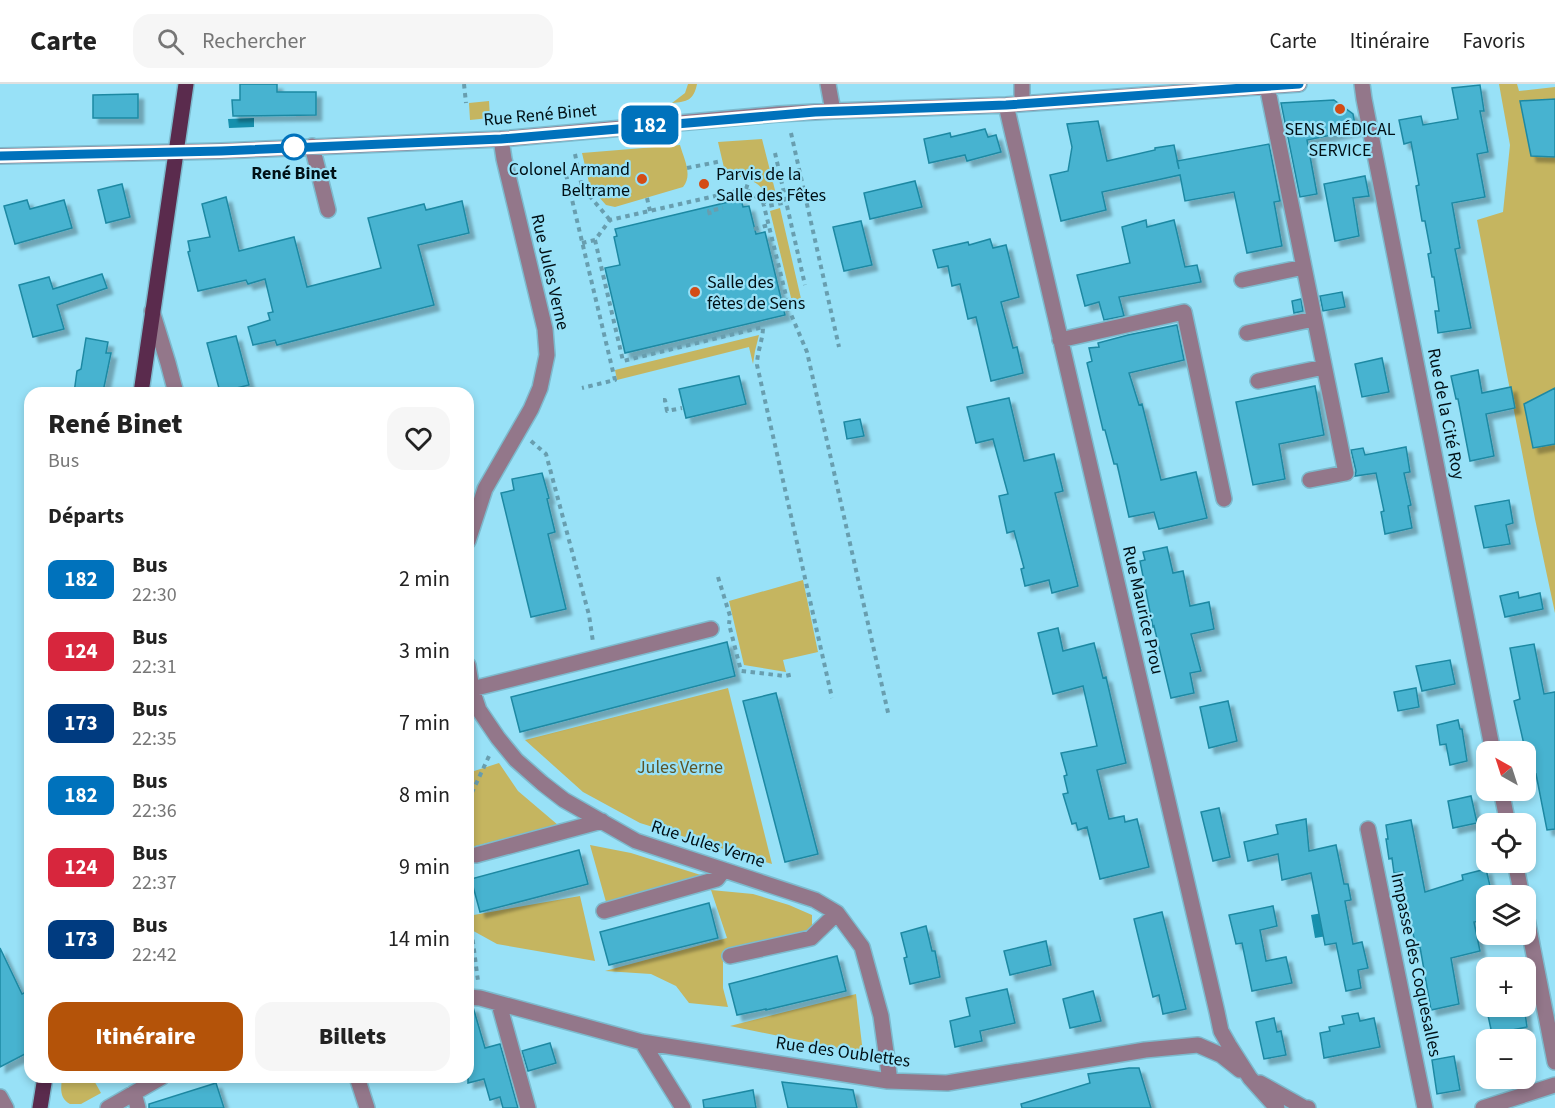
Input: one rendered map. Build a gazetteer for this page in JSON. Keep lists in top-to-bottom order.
{
  "streets": {
    "street": [
      "Rue René Binet",
      "Rue Jules Verne",
      "Rue de la Cité Roy",
      "Rue Maurice Prou",
      "Impasse des Coquesalles",
      "Rue des Oublettes"
    ]
  },
  "crossings": [
    ["Rue René Binet", "Rue Jules Verne"],
    ["Rue René Binet", "Rue Maurice Prou"],
    ["Rue Jules Verne", "Rue des Oublettes"],
    ["Rue Maurice Prou", "Rue des Oublettes"]
  ],
  "parks": ["Jules Verne"],
  "places": [
    "SENS MÉDICAL SERVICE",
    "René Binet",
    "Colonel Armand Beltrame",
    "Parvis de la Salle des Fêtes",
    "Salle des fêtes de Sens"
  ],
  "lines": ["bus line 182"],
  "north": "top left",
  "page": {
    "header": "Carte",
    "search": "Rechercher",
    "nav": ["Carte", "Itinéraire", "Favoris"],
    "on_map": "182",
    "heading": [
      ["René Binet", "Bus"],
      "Départs"
    ],
    "list": [
      {
        "mark": "182",
        "name": "Bus",
        "note": "22:30",
        "value": "2 min"
      },
      {
        "mark": "124",
        "name": "Bus",
        "note": "22:31",
        "value": "3 min"
      },
      {
        "mark": "173",
        "name": "Bus",
        "note": "22:35",
        "value": "7 min"
      },
      {
        "mark": "182",
        "name": "Bus",
        "note": "22:36",
        "value": "8 min"
      },
      {
        "mark": "124",
        "name": "Bus",
        "note": "22:37",
        "value": "9 min"
      },
      {
        "mark": "173",
        "name": "Bus",
        "note": "22:42",
        "value": "14 min"
      }
    ],
    "map_buttons": ["+", "−"],
    "buttons": ["Itinéraire", "Billets"]
  }
}
